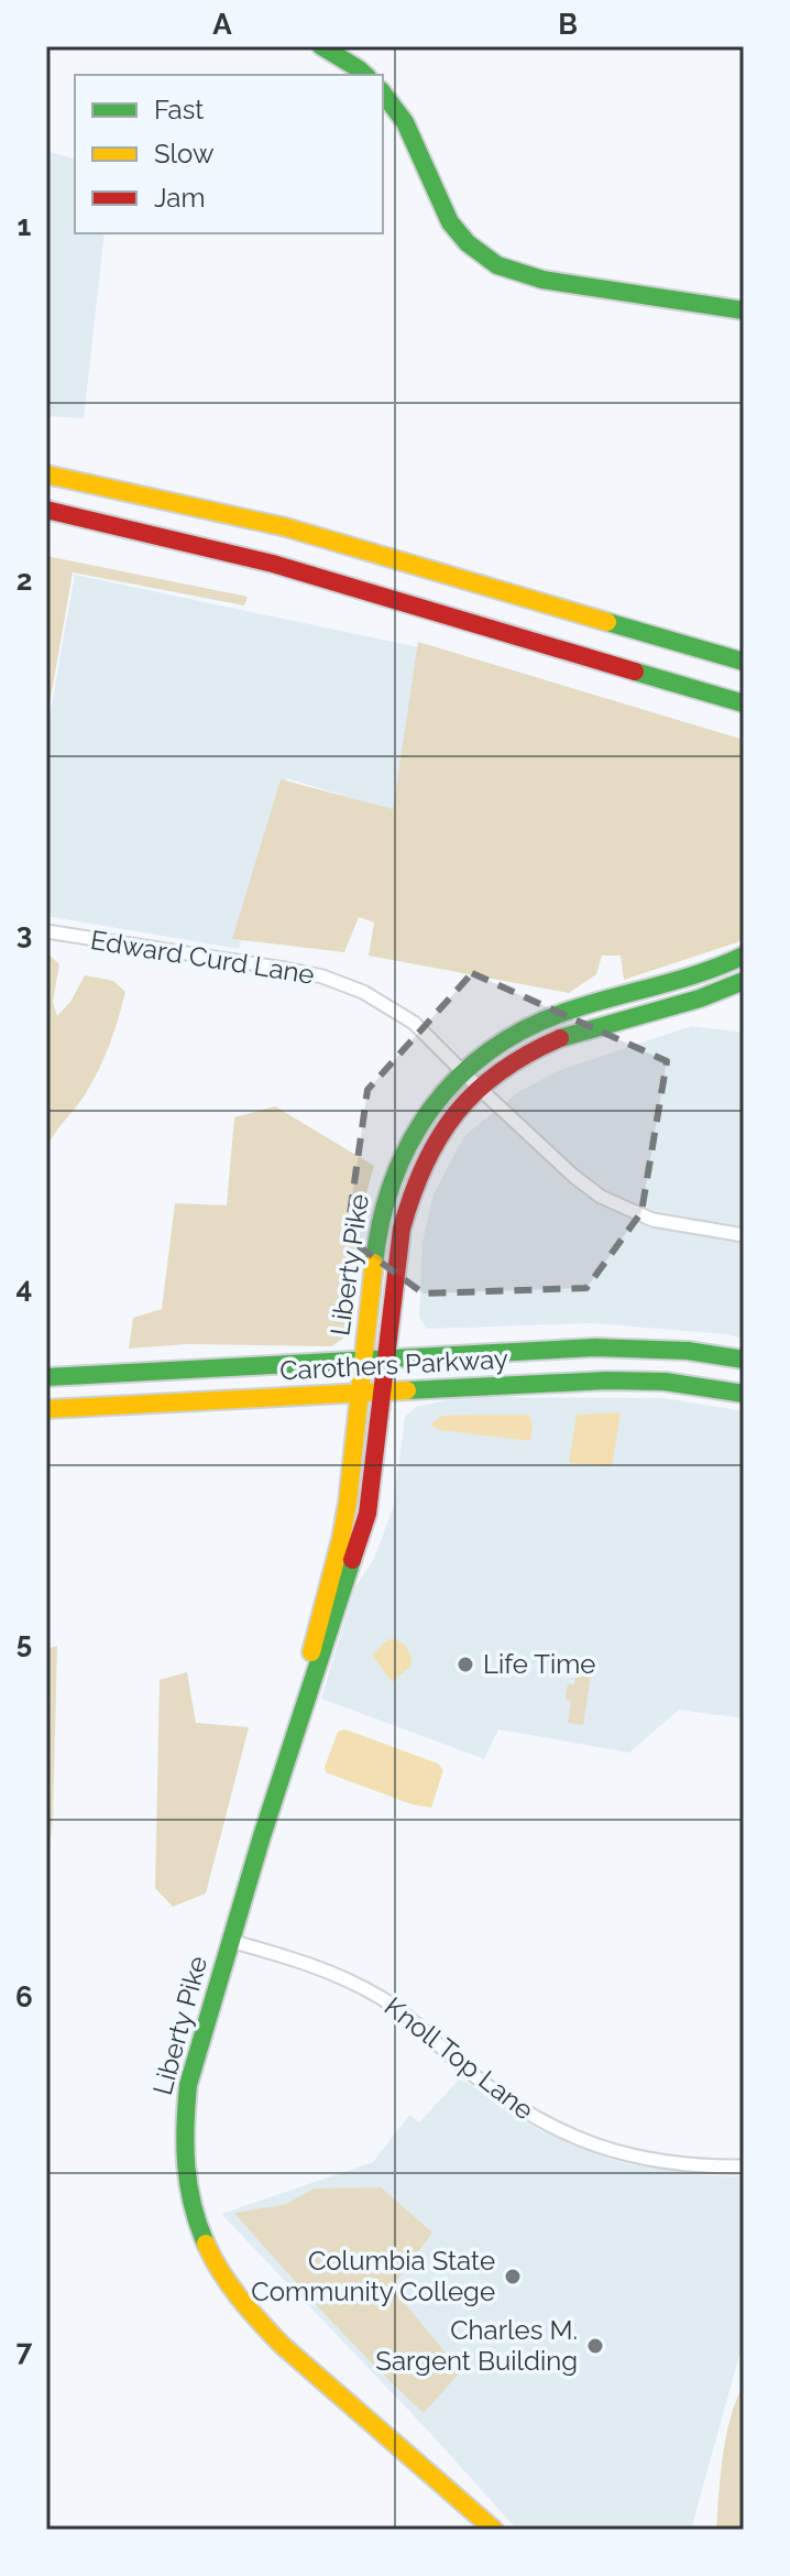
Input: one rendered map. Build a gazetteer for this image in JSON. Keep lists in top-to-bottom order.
{
  "streets": {
    "main road": ["Liberty Pike", "Carothers Parkway"],
    "street": ["Edward Curd Lane", "Knoll Top Lane"]
  },
  "crossings": [
    ["Edward Curd Lane", "Liberty Pike"],
    ["Liberty Pike", "Carothers Parkway"],
    ["Liberty Pike", "Knoll Top Lane"]
  ],
  "places": ["Life Time", "Columbia State Community College", "Charles M. Sargent Building"],
  "legend": ["Fast", "Slow", "Jam"],
  "grid": {
    "columns": ["A", "B"],
    "rows": [
      "1",
      "2",
      "3",
      "4",
      "5",
      "6",
      "7"
    ]
  }
}
